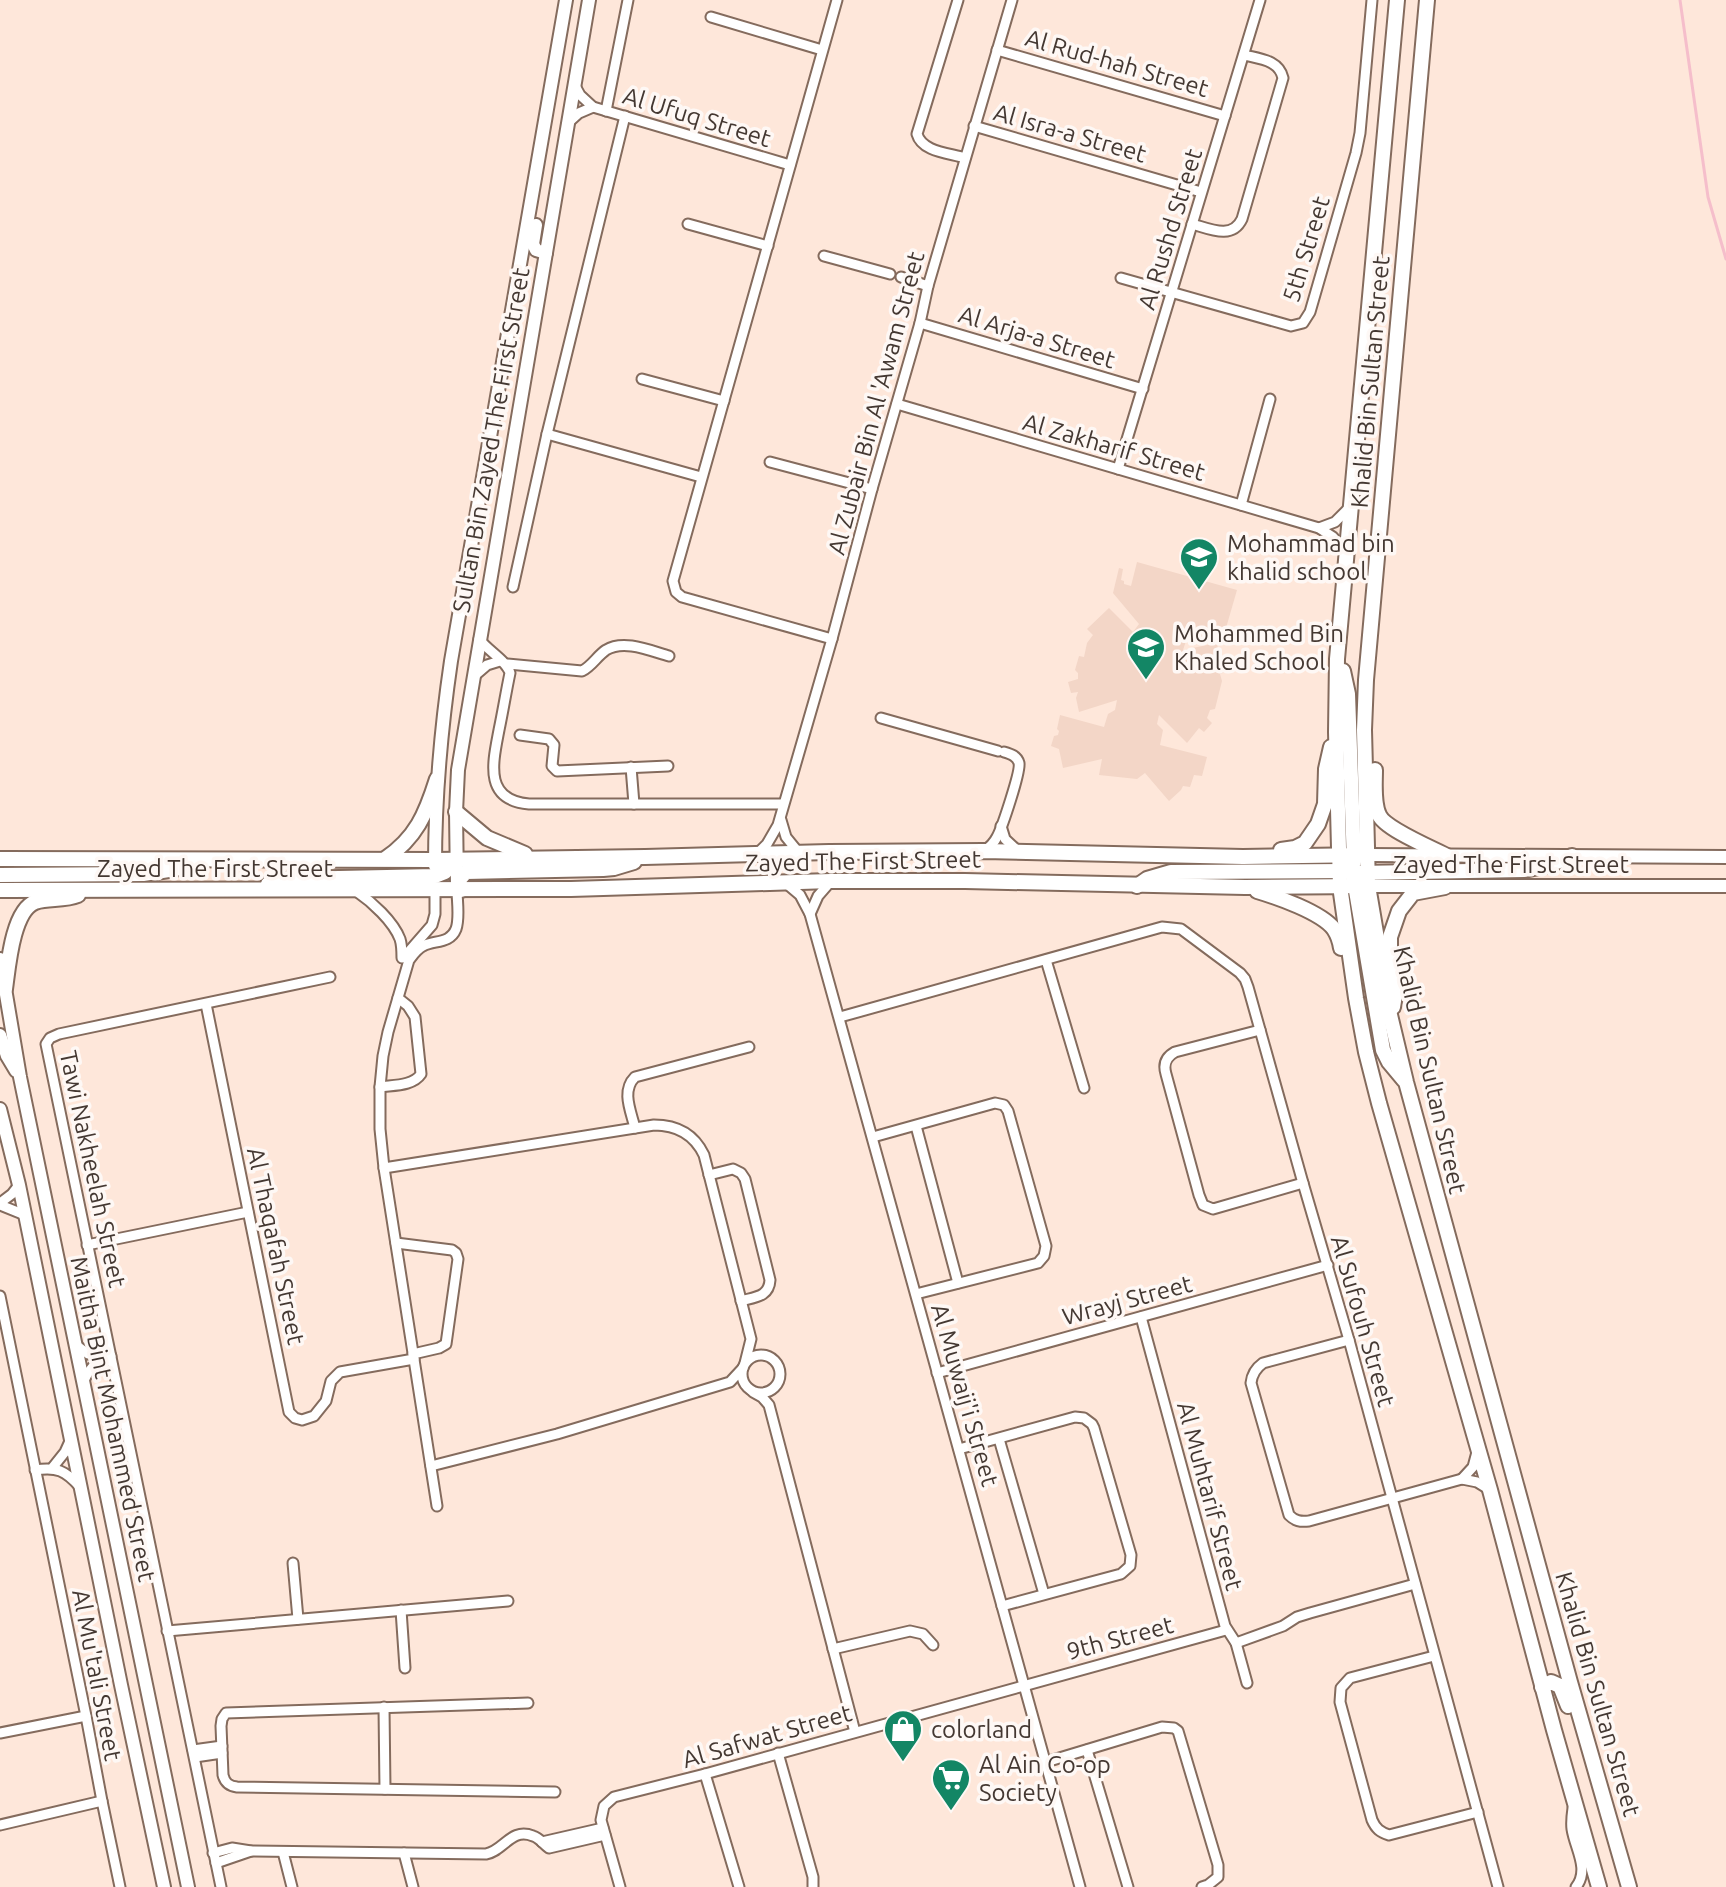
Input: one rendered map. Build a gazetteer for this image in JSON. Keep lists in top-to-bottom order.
{
  "streets": {
    "main road": [
      "Khalid Bin Sultan Street",
      "Sultan Bin Zayed The First Street",
      "Zayed The First Street",
      "Maitha Bint Mohammed Street"
    ],
    "street": [
      "Al Rud-hah Street",
      "Al Ufuq Street",
      "Al Isra-a Street",
      "Al Rushd Street",
      "5th Street",
      "Al Arja-a Street",
      "Al Zubair Bin Al 'Awam Street",
      "Al Zakharif Street",
      "Tawi Nakheelah Street",
      "Al Thaqafah Street",
      "Wrayj Street",
      "Al Sufouh Street",
      "Al Muwaij'i Street",
      "Al Muhtarif Street",
      "9th Street",
      "Al Mu'tali Street",
      "Al Safwat Street"
    ]
  },
  "crossings": [
    ["Al Rud-hah Street", "Al Rushd Street"],
    ["Al Rud-hah Street", "Al Zubair Bin Al 'Awam Street"],
    ["Al Ufuq Street", "Sultan Bin Zayed The First Street"],
    ["Al Isra-a Street", "Al Rushd Street"],
    ["Al Isra-a Street", "Al Zubair Bin Al 'Awam Street"],
    ["Al Rushd Street", "5th Street"],
    ["Al Rushd Street", "Al Arja-a Street"],
    ["Al Rushd Street", "Al Zakharif Street"],
    ["Al Arja-a Street", "Al Zubair Bin Al 'Awam Street"],
    ["Khalid Bin Sultan Street", "Al Zakharif Street"],
    ["Khalid Bin Sultan Street", "Zayed The First Street"],
    ["Al Zubair Bin Al 'Awam Street", "Al Zakharif Street"],
    ["Al Zubair Bin Al 'Awam Street", "Zayed The First Street"],
    ["Sultan Bin Zayed The First Street", "Zayed The First Street"],
    ["Zayed The First Street", "Al Muwaij'i Street"],
    ["Tawi Nakheelah Street", "Al Thaqafah Street"],
    ["Wrayj Street", "Al Sufouh Street"],
    ["Wrayj Street", "Al Muwaij'i Street"],
    ["Wrayj Street", "Al Muhtarif Street"],
    ["Al Sufouh Street", "Al Muwaij'i Street"],
    ["Al Muwaij'i Street", "9th Street"],
    ["Al Muwaij'i Street", "Al Safwat Street"],
    ["Al Muhtarif Street", "9th Street"],
    ["9th Street", "Al Safwat Street"]
  ],
  "places": {
    "school or university": ["Mohammad bin khalid school", "Mohammed Bin Khaled School"],
    "shop": ["colorland"],
    "supermarket": ["Al Ain Co-op Society"]
  }
}
